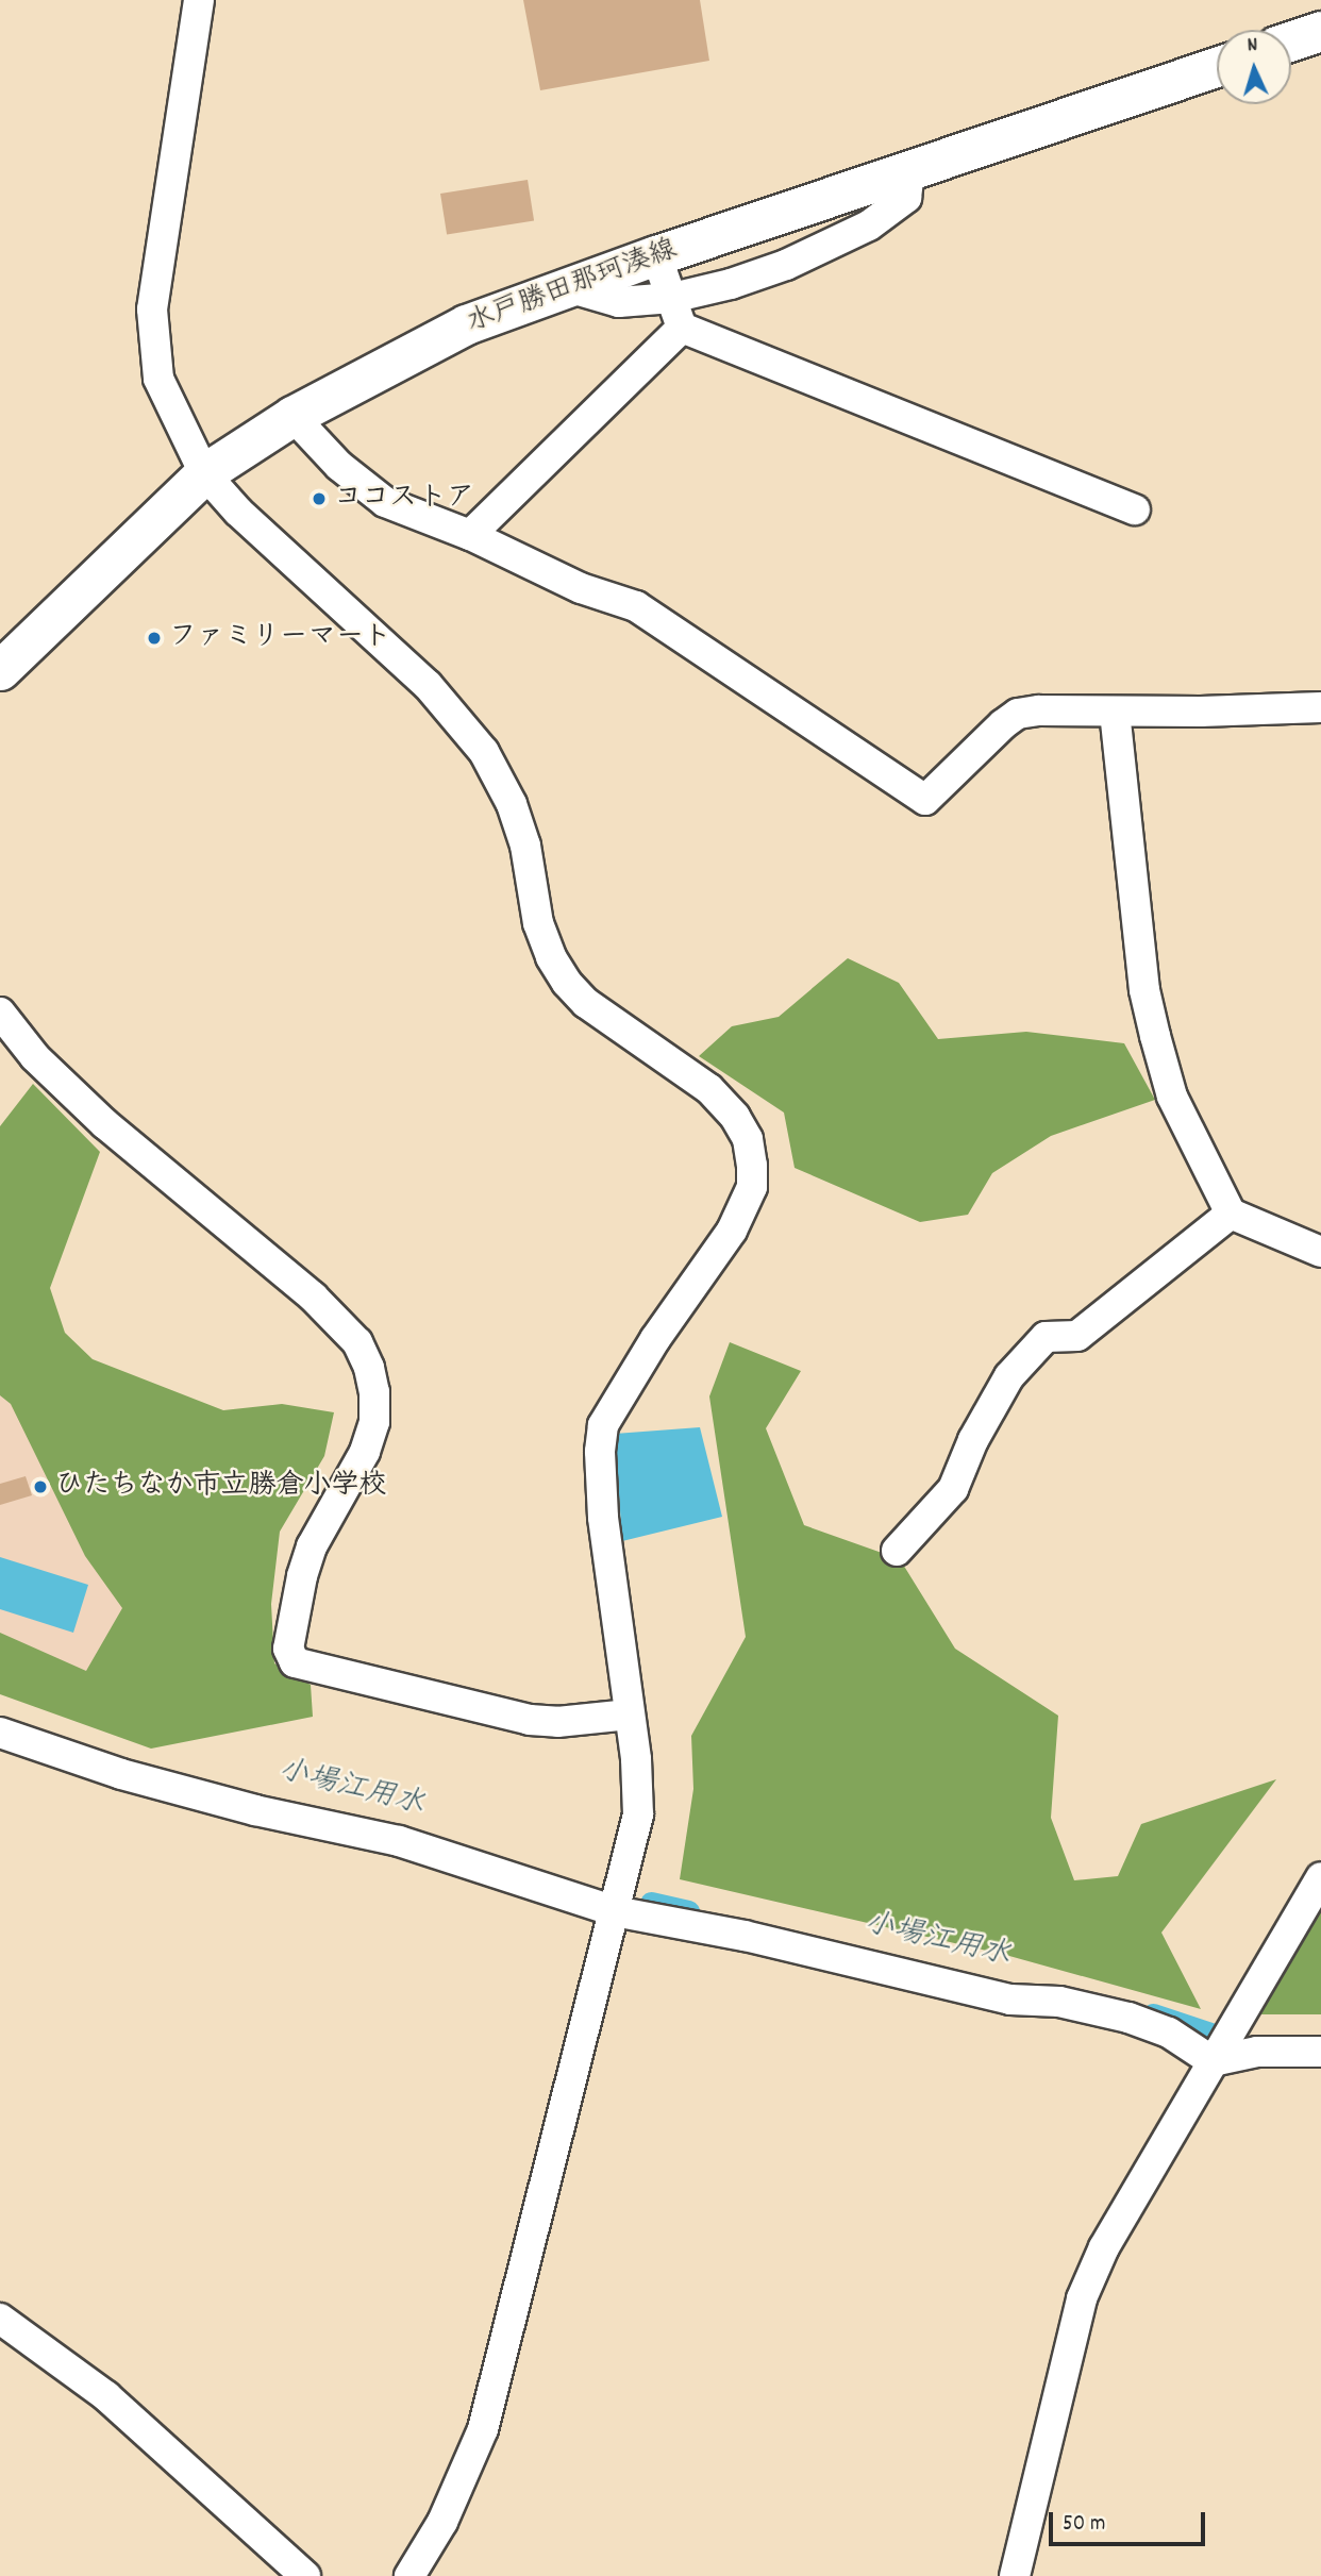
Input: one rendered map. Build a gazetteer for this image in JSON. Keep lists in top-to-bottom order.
{
  "streets": {
    "main road": ["水戸勝田那珂湊線"]
  },
  "water": ["小場江用水"],
  "places": ["ココストア", "ファミリーマート", "ひたちなか市立勝倉小学校"],
  "scale_bar": "50 m",
  "north": "top"
}
